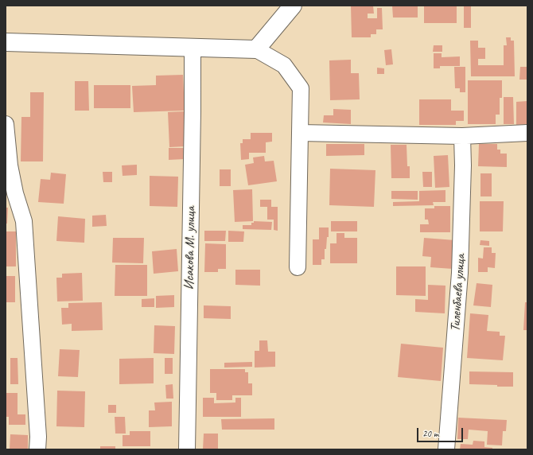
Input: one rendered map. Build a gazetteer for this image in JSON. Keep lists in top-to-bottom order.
{
  "streets": {
    "street": ["Исакова М. улица", "Тиленбаева улица"]
  },
  "scale_bar": "20 m"
}
